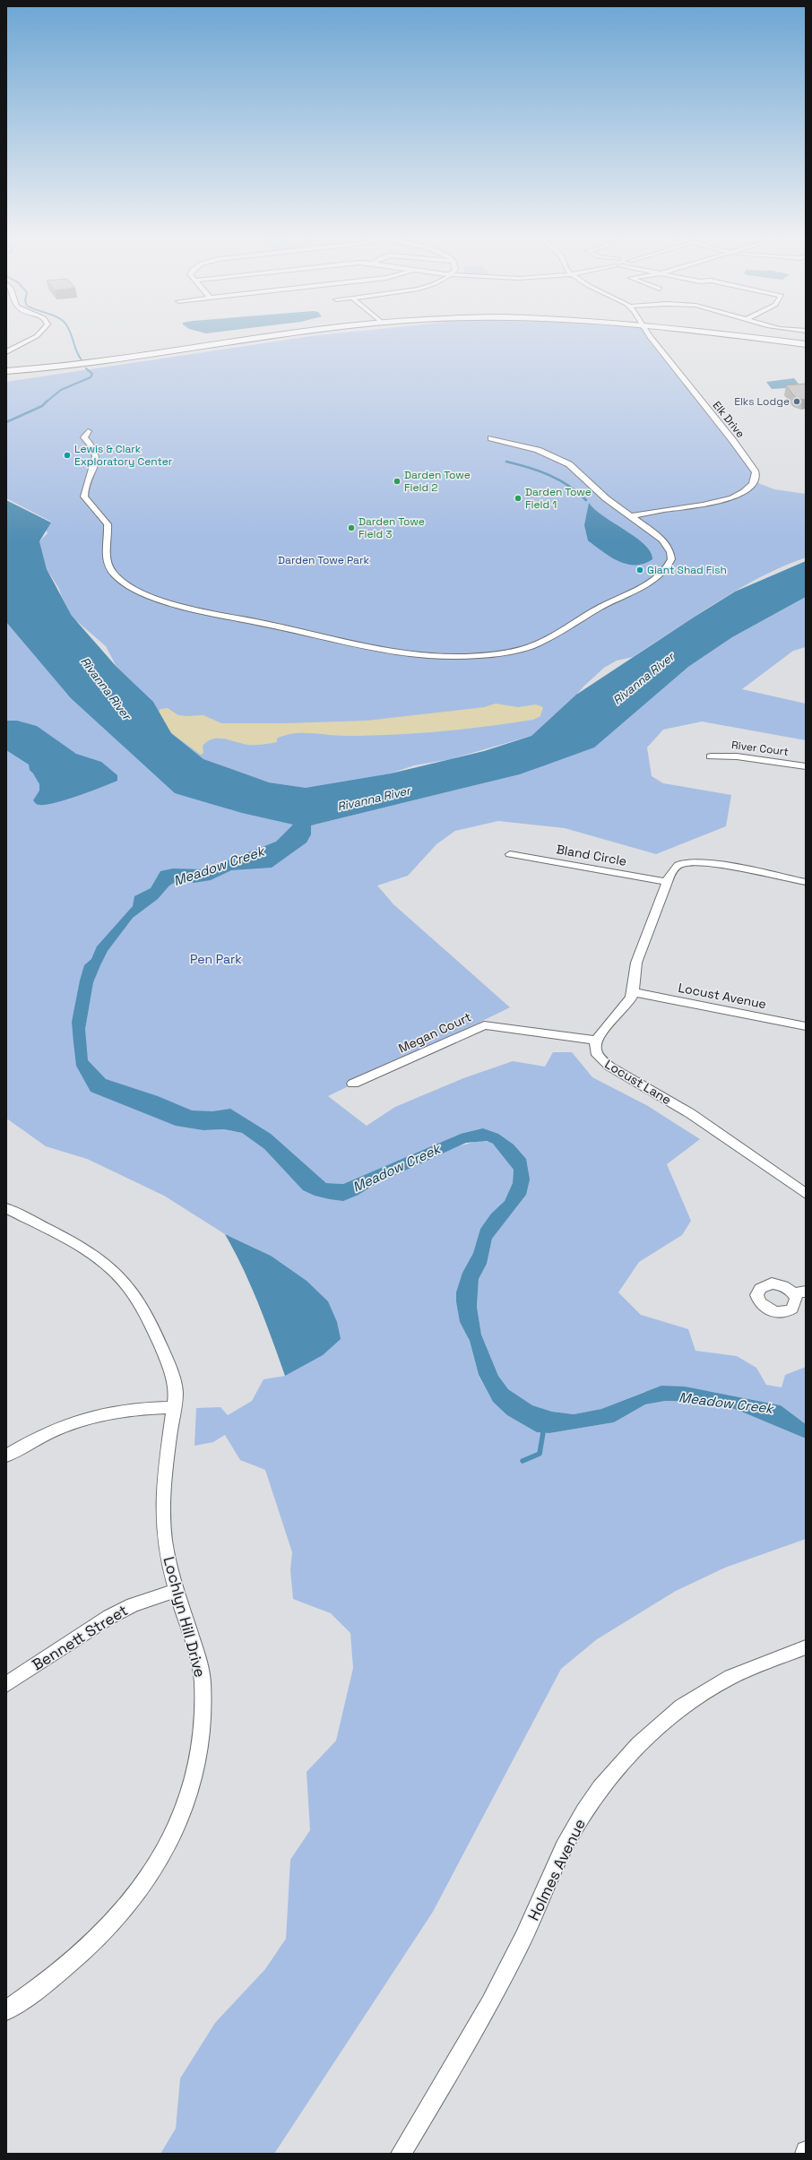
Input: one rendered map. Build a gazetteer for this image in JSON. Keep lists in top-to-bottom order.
{
  "streets": {
    "street": [
      "Elk Drive",
      "River Court",
      "Bland Circle",
      "Locust Avenue",
      "Megan Court",
      "Locust Lane",
      "Lochlyn Hill Drive",
      "Bennett Street",
      "Holmes Avenue"
    ]
  },
  "crossings": [
    ["Megan Court", "Locust Lane"],
    ["Lochlyn Hill Drive", "Bennett Street"]
  ],
  "water": ["Rivanna River", "Meadow Creek"],
  "parks": ["Darden Towe Park", "Pen Park"],
  "places": [
    "Elks Lodge",
    "Lewis & Clark Exploratory Center",
    "Darden Towe Field 2",
    "Darden Towe Field 1",
    "Darden Towe Field 3",
    "Giant Shad Fish"
  ]
}
